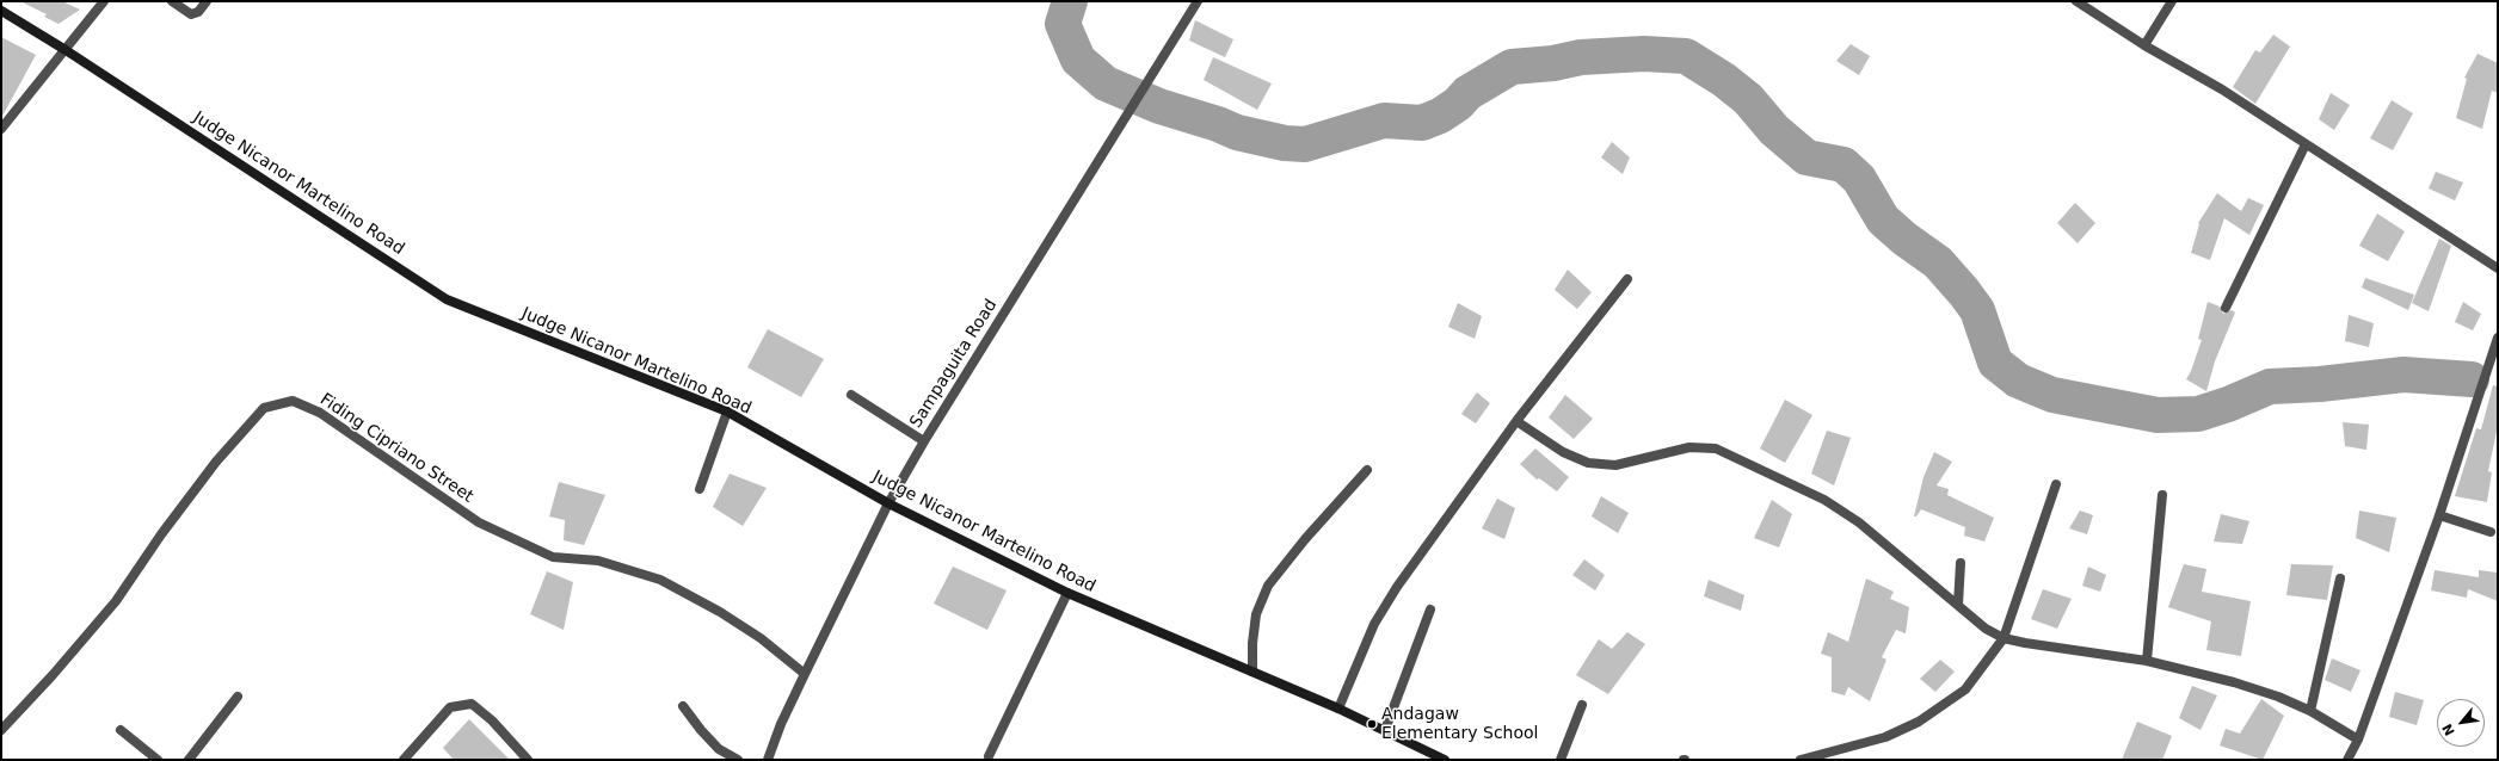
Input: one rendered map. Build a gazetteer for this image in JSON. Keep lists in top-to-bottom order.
{
  "streets": {
    "street": ["Judge Nicanor Martelino Road", "Sampaguita Road", "Fiding Cipriano Street"]
  },
  "crossings": [
    ["Judge Nicanor Martelino Road", "Sampaguita Road"],
    ["Sampaguita Road", "Fiding Cipriano Street"]
  ],
  "places": ["Andagaw Elementary School"],
  "north": "bottom left"
}
